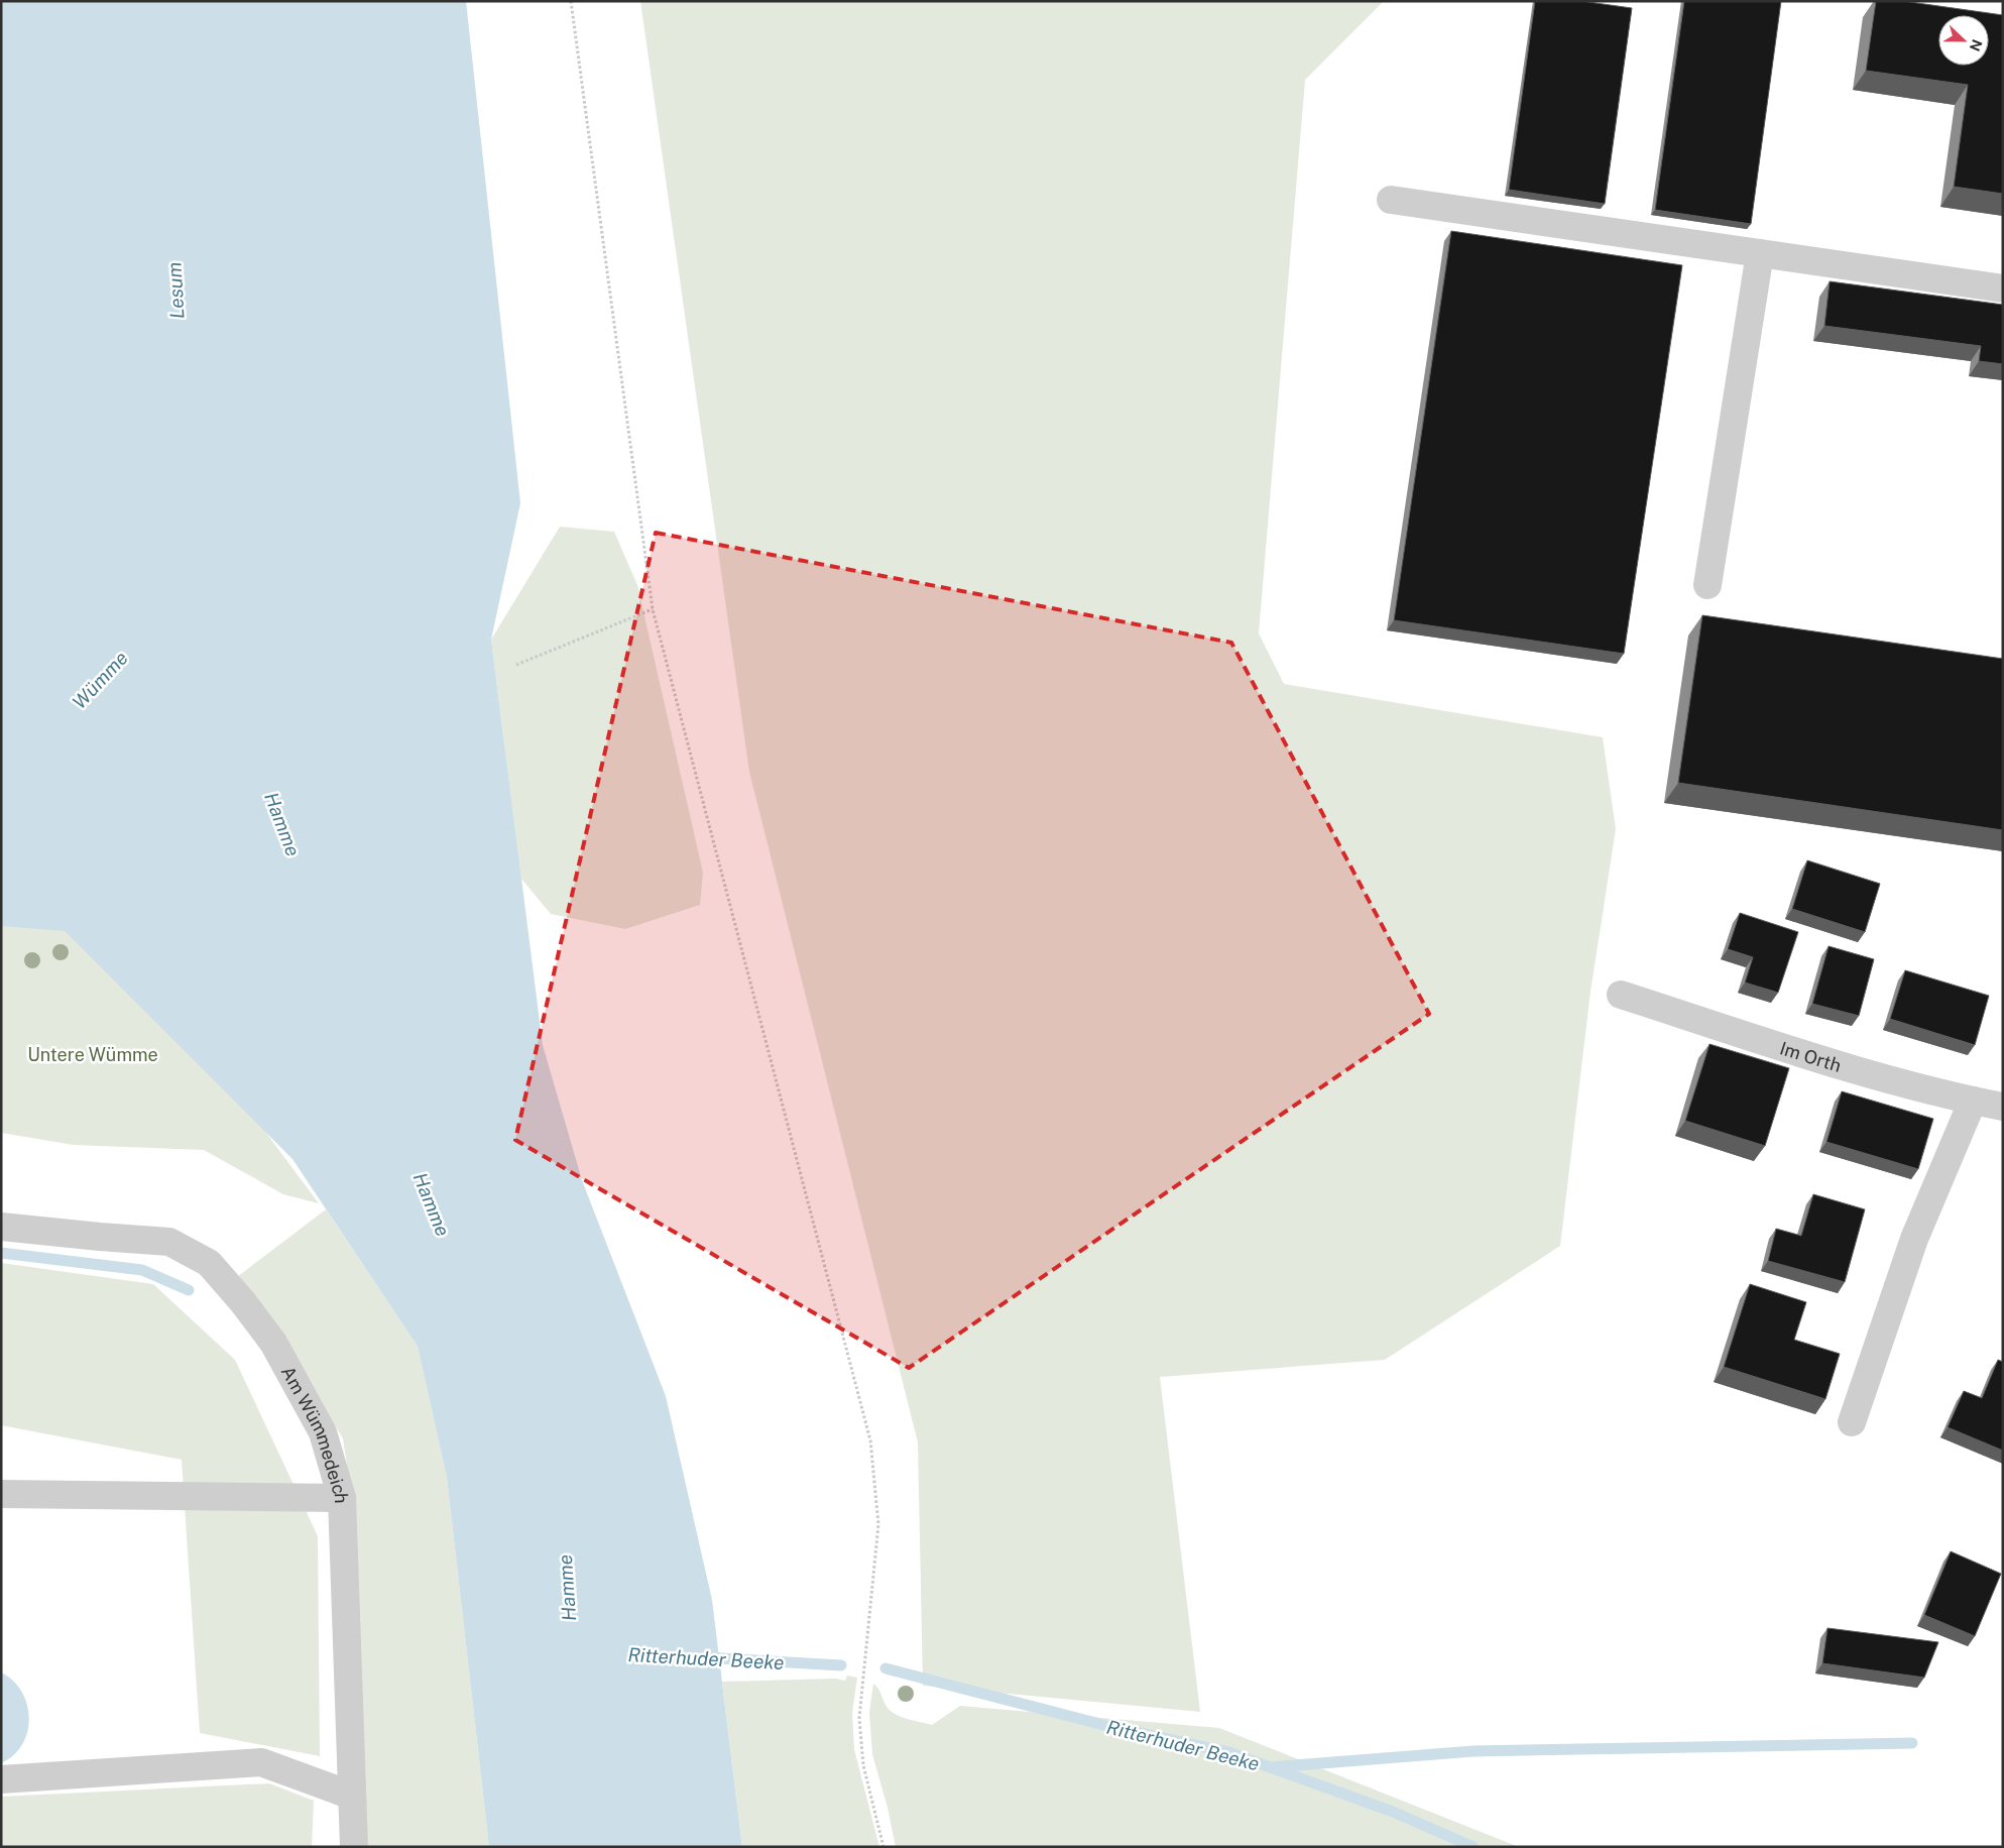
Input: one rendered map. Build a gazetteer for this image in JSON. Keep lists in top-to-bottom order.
{
  "streets": {
    "street": ["Im Orth", "Am Wümmedeich"]
  },
  "water": [
    "Lesum",
    "Wümme",
    "Hamme",
    "Ritterhuder Beeke"
  ],
  "parks": ["Untere Wümme"],
  "north": "right"
}
